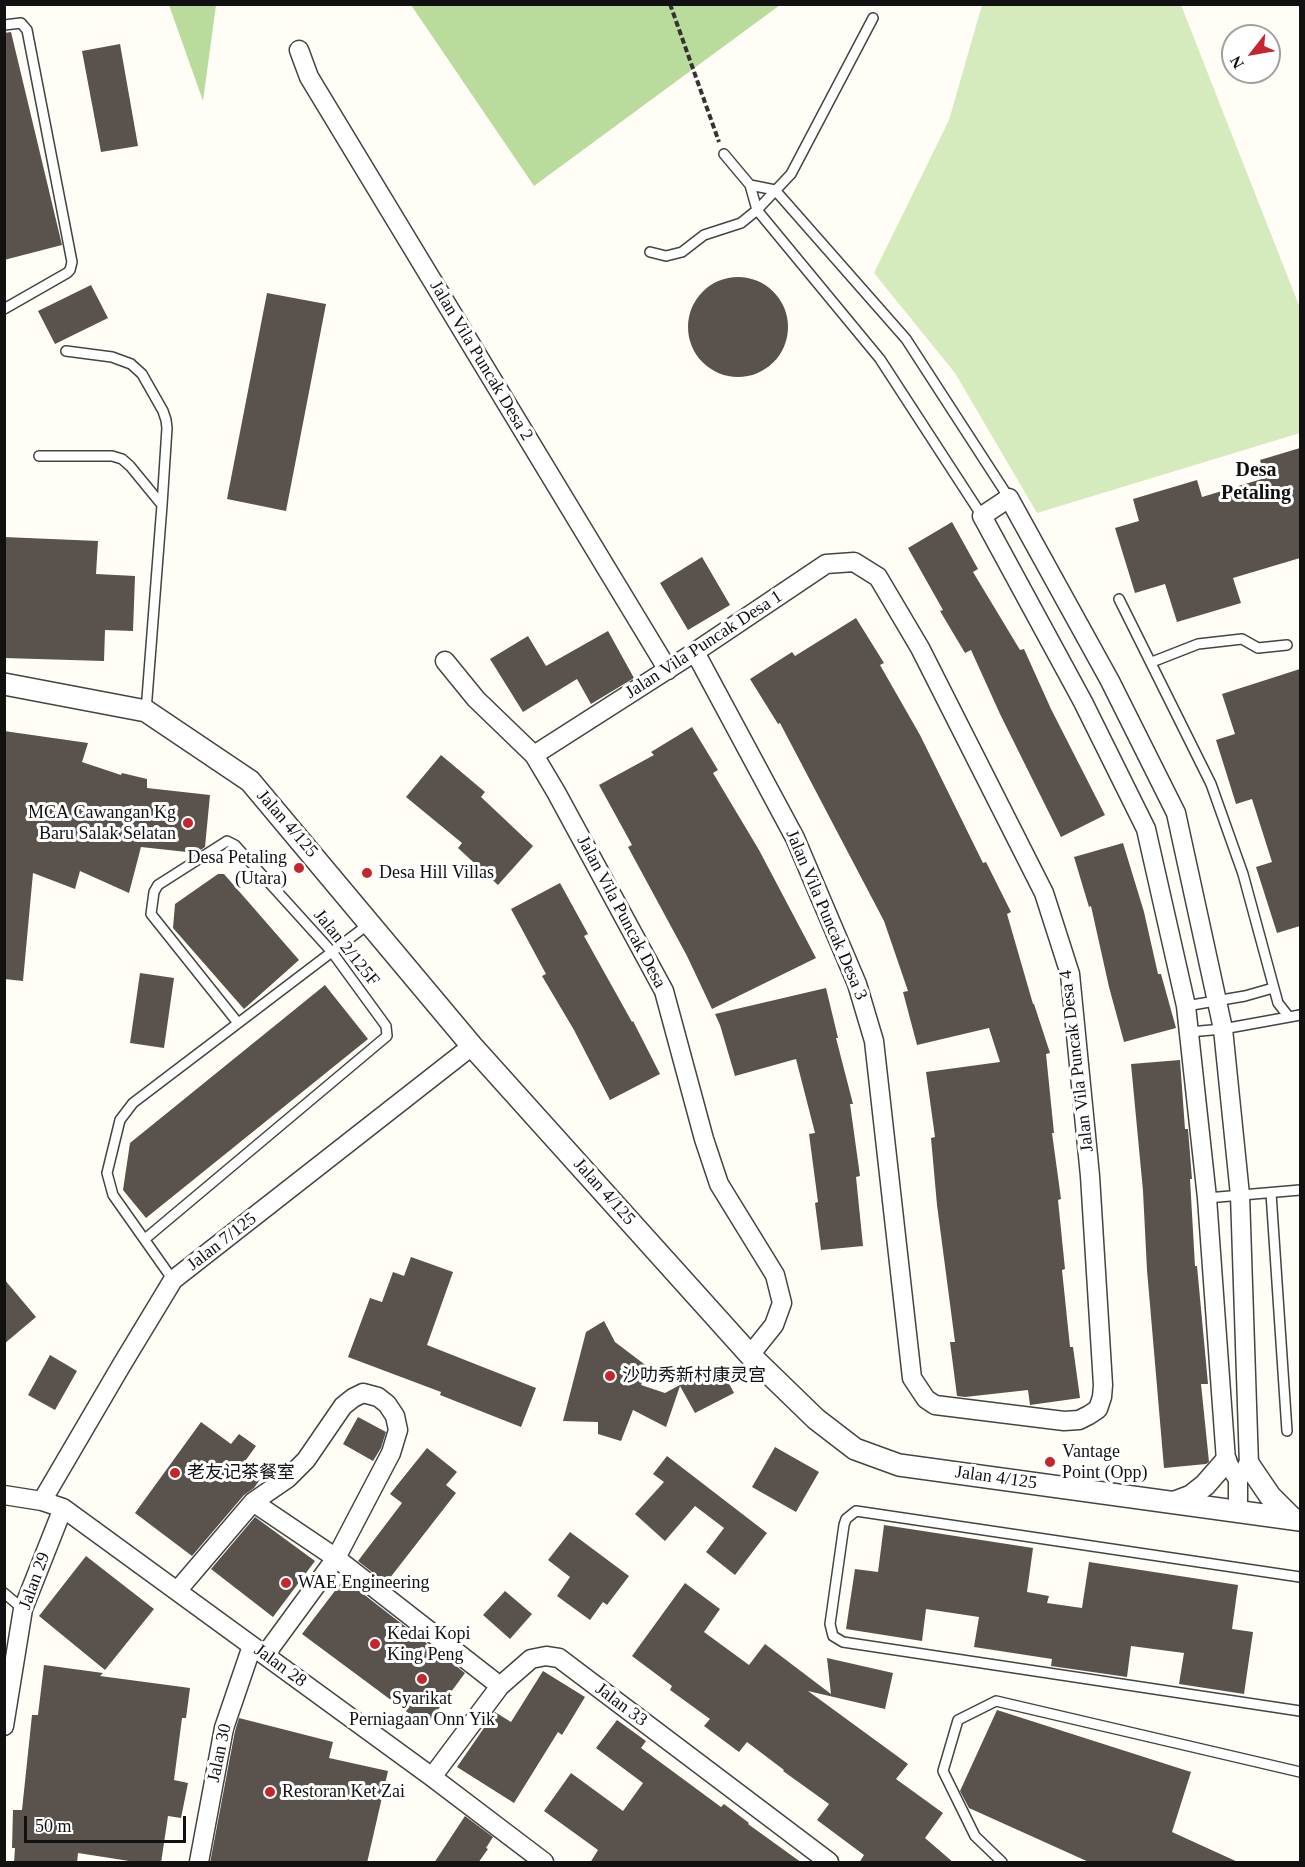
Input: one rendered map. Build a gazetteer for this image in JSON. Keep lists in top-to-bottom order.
{
  "streets": {
    "street": [
      "Jalan Vila Puncak Desa 2",
      "Jalan Vila Puncak Desa 1",
      "Jalan 4/125",
      "Jalan Vila Puncak Desa",
      "Jalan Vila Puncak Desa 3",
      "Jalan Vila Puncak Desa 4",
      "Jalan 7/125",
      "Jalan 29",
      "Jalan 28",
      "Jalan 33",
      "Jalan 30"
    ],
    "lane": ["Jalan 2/125F"]
  },
  "crossings": [
    ["Jalan Vila Puncak Desa 2", "Jalan Vila Puncak Desa 1"],
    ["Jalan Vila Puncak Desa 1", "Jalan Vila Puncak Desa"],
    ["Jalan Vila Puncak Desa 1", "Jalan Vila Puncak Desa 3"],
    ["Jalan Vila Puncak Desa 1", "Jalan Vila Puncak Desa 4"],
    ["Jalan 4/125", "Jalan Vila Puncak Desa"],
    ["Jalan 4/125", "Jalan 7/125"],
    ["Jalan Vila Puncak Desa 3", "Jalan Vila Puncak Desa 4"],
    ["Jalan 7/125", "Jalan 28"],
    ["Jalan 29", "Jalan 28"],
    ["Jalan 28", "Jalan 33"],
    ["Jalan 28", "Jalan 30"]
  ],
  "districts": ["Desa Petaling"],
  "places": [
    "MCA Cawangan Kg Baru Salak Selatan",
    "Desa Petaling (Utara)",
    "Desa Hill Villas",
    "沙叻秀新村康灵宫",
    "Vantage Point (Opp)",
    "老友记茶餐室",
    "WAE Engineering",
    "Kedai Kopi King Peng",
    "Syarikat Perniagaan Onn Yik",
    "Restoran Ket Zai"
  ],
  "scale_bar": "50 m",
  "north": "bottom left"
}
